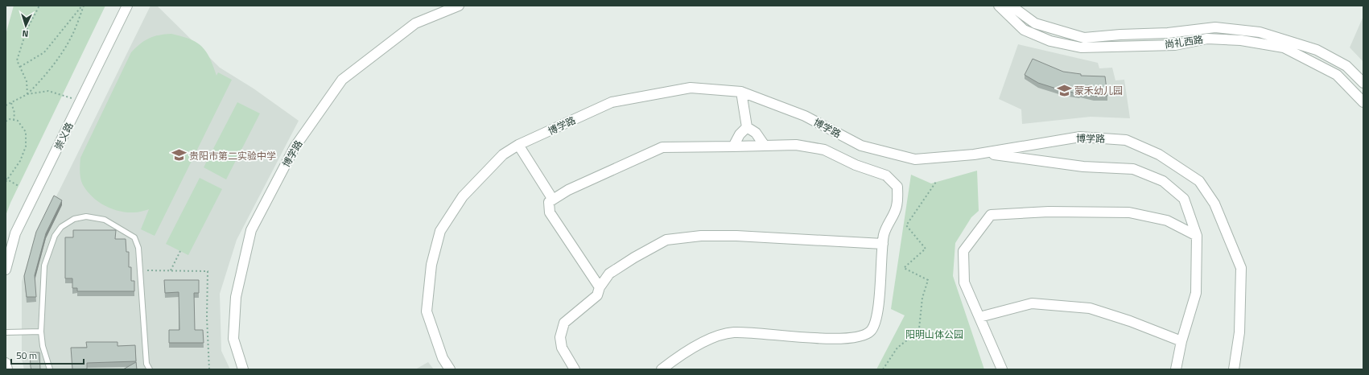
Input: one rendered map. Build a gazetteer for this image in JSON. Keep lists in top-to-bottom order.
{
  "streets": {
    "street": ["尚礼西路", "博学路", "崇义路"]
  },
  "parks": ["阳明山体公园"],
  "places": {
    "school or university": ["蒙禾幼儿园", "贵阳市第二实验中学"]
  },
  "scale_bar": "50 m",
  "north": "bottom"
}
